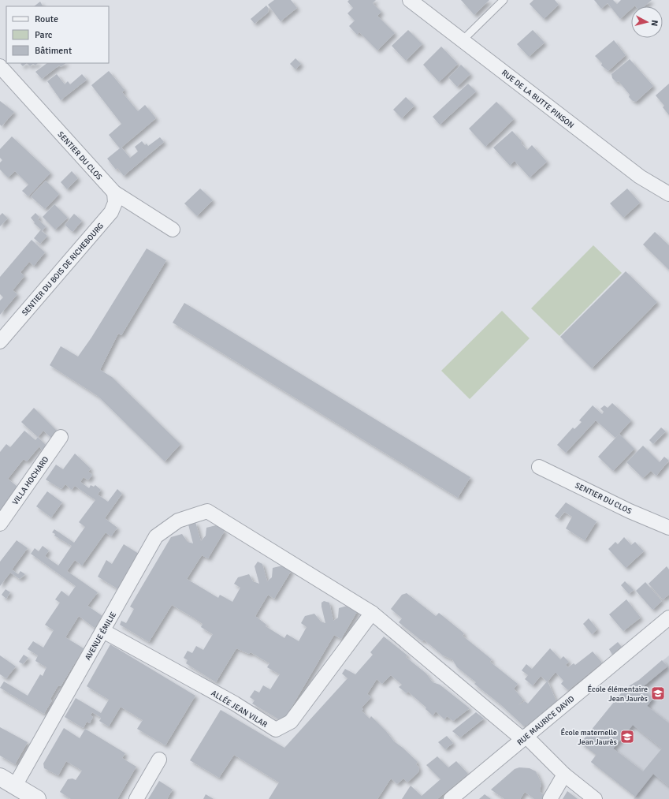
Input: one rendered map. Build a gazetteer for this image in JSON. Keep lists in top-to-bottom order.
{
  "streets": {
    "street": [
      "RUE DE LA BUTTE PINSON",
      "SENTIER DU CLOS",
      "SENTIER DU BOIS DE RICHEBOURG",
      "VILLA HOCHARD",
      "AVENUE ÉMILIE",
      "ALLÉE JEAN VILAR",
      "RUE MAURICE DAVID"
    ]
  },
  "crossings": [
    ["SENTIER DU CLOS", "SENTIER DU BOIS DE RICHEBOURG"],
    ["AVENUE ÉMILIE", "ALLÉE JEAN VILAR"]
  ],
  "places": {
    "school or university": ["École élémentaire Jean Jaurès", "École maternelle Jean Jaurès"]
  },
  "legend": ["Route", "Parc", "Bâtiment"],
  "north": "right"
}
